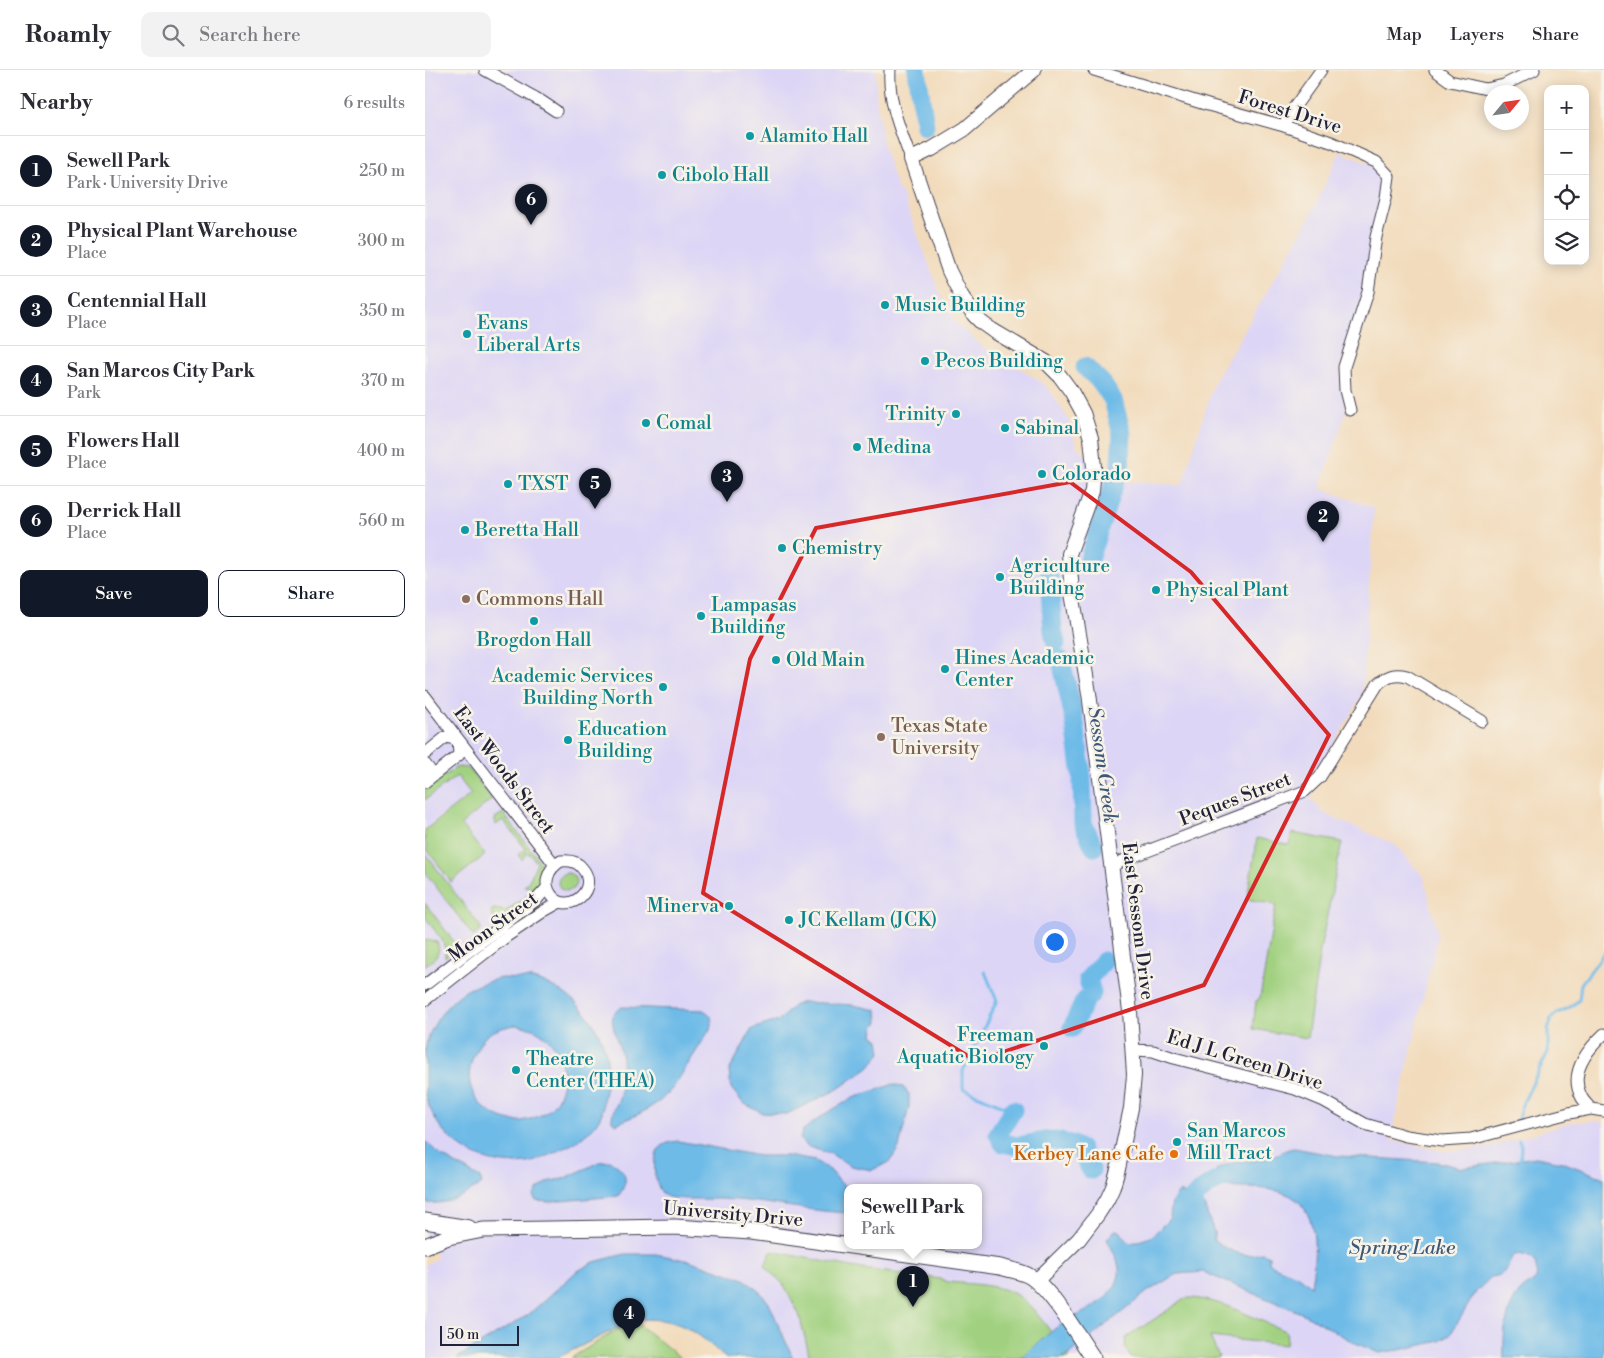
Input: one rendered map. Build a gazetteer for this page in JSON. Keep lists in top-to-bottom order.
{
  "streets": {
    "main road": ["University Drive"],
    "street": [
      "Forest Drive",
      "East Woods Street",
      "Peques Street",
      "East Sessom Drive",
      "Moon Street",
      "Ed J L Green Drive"
    ]
  },
  "crossings": [
    ["East Woods Street", "Moon Street"],
    ["Peques Street", "East Sessom Drive"],
    ["East Sessom Drive", "Ed J L Green Drive"],
    ["East Sessom Drive", "University Drive"]
  ],
  "water": ["Sessom Creek", "Spring Lake"],
  "places": [
    "Alamito Hall",
    "Cibolo Hall",
    "Music Building",
    "Evans Liberal Arts",
    "Pecos Building",
    "Trinity",
    "Comal",
    "Sabinal",
    "Medina",
    "Colorado",
    "TXST",
    "Beretta Hall",
    "Chemistry",
    "Agriculture Building",
    "Physical Plant",
    "Commons Hall",
    "Lampasas Building",
    "Brogdon Hall",
    "Old Main",
    "Hines Academic Center",
    "Academic Services Building North",
    "Texas State University",
    "Education Building",
    "Minerva",
    "JC Kellam (JCK)",
    "Freeman Aquatic Biology",
    "Theatre Center (THEA)",
    "San Marcos Mill Tract",
    "Kerbey Lane Cafe"
  ],
  "scale_bar": "50 m",
  "north": "top right",
  "page": {
    "header": "Roamly",
    "search": "Search here",
    "nav": ["Map", "Layers", "Share"],
    "heading": ["Nearby", "6 results"],
    "map_buttons": ["+", "−"],
    "list": [
      {
        "mark": "1",
        "name": "Sewell Park",
        "note": "Park · University Drive",
        "value": "250 m"
      },
      {
        "mark": "2",
        "name": "Physical Plant Warehouse",
        "note": "Place",
        "value": "300 m"
      },
      {
        "mark": "3",
        "name": "Centennial Hall",
        "note": "Place",
        "value": "350 m"
      },
      {
        "mark": "4",
        "name": "San Marcos City Park",
        "note": "Park",
        "value": "370 m"
      },
      {
        "mark": "5",
        "name": "Flowers Hall",
        "note": "Place",
        "value": "400 m"
      },
      {
        "mark": "6",
        "name": "Derrick Hall",
        "note": "Place",
        "value": "560 m"
      }
    ],
    "pins": [
      "6",
      "3",
      "5",
      "2",
      "1",
      "4"
    ],
    "buttons": ["Save", "Share"],
    "popup": ["Sewell Park", "Park"],
    "scale": "50 m"
  }
}
